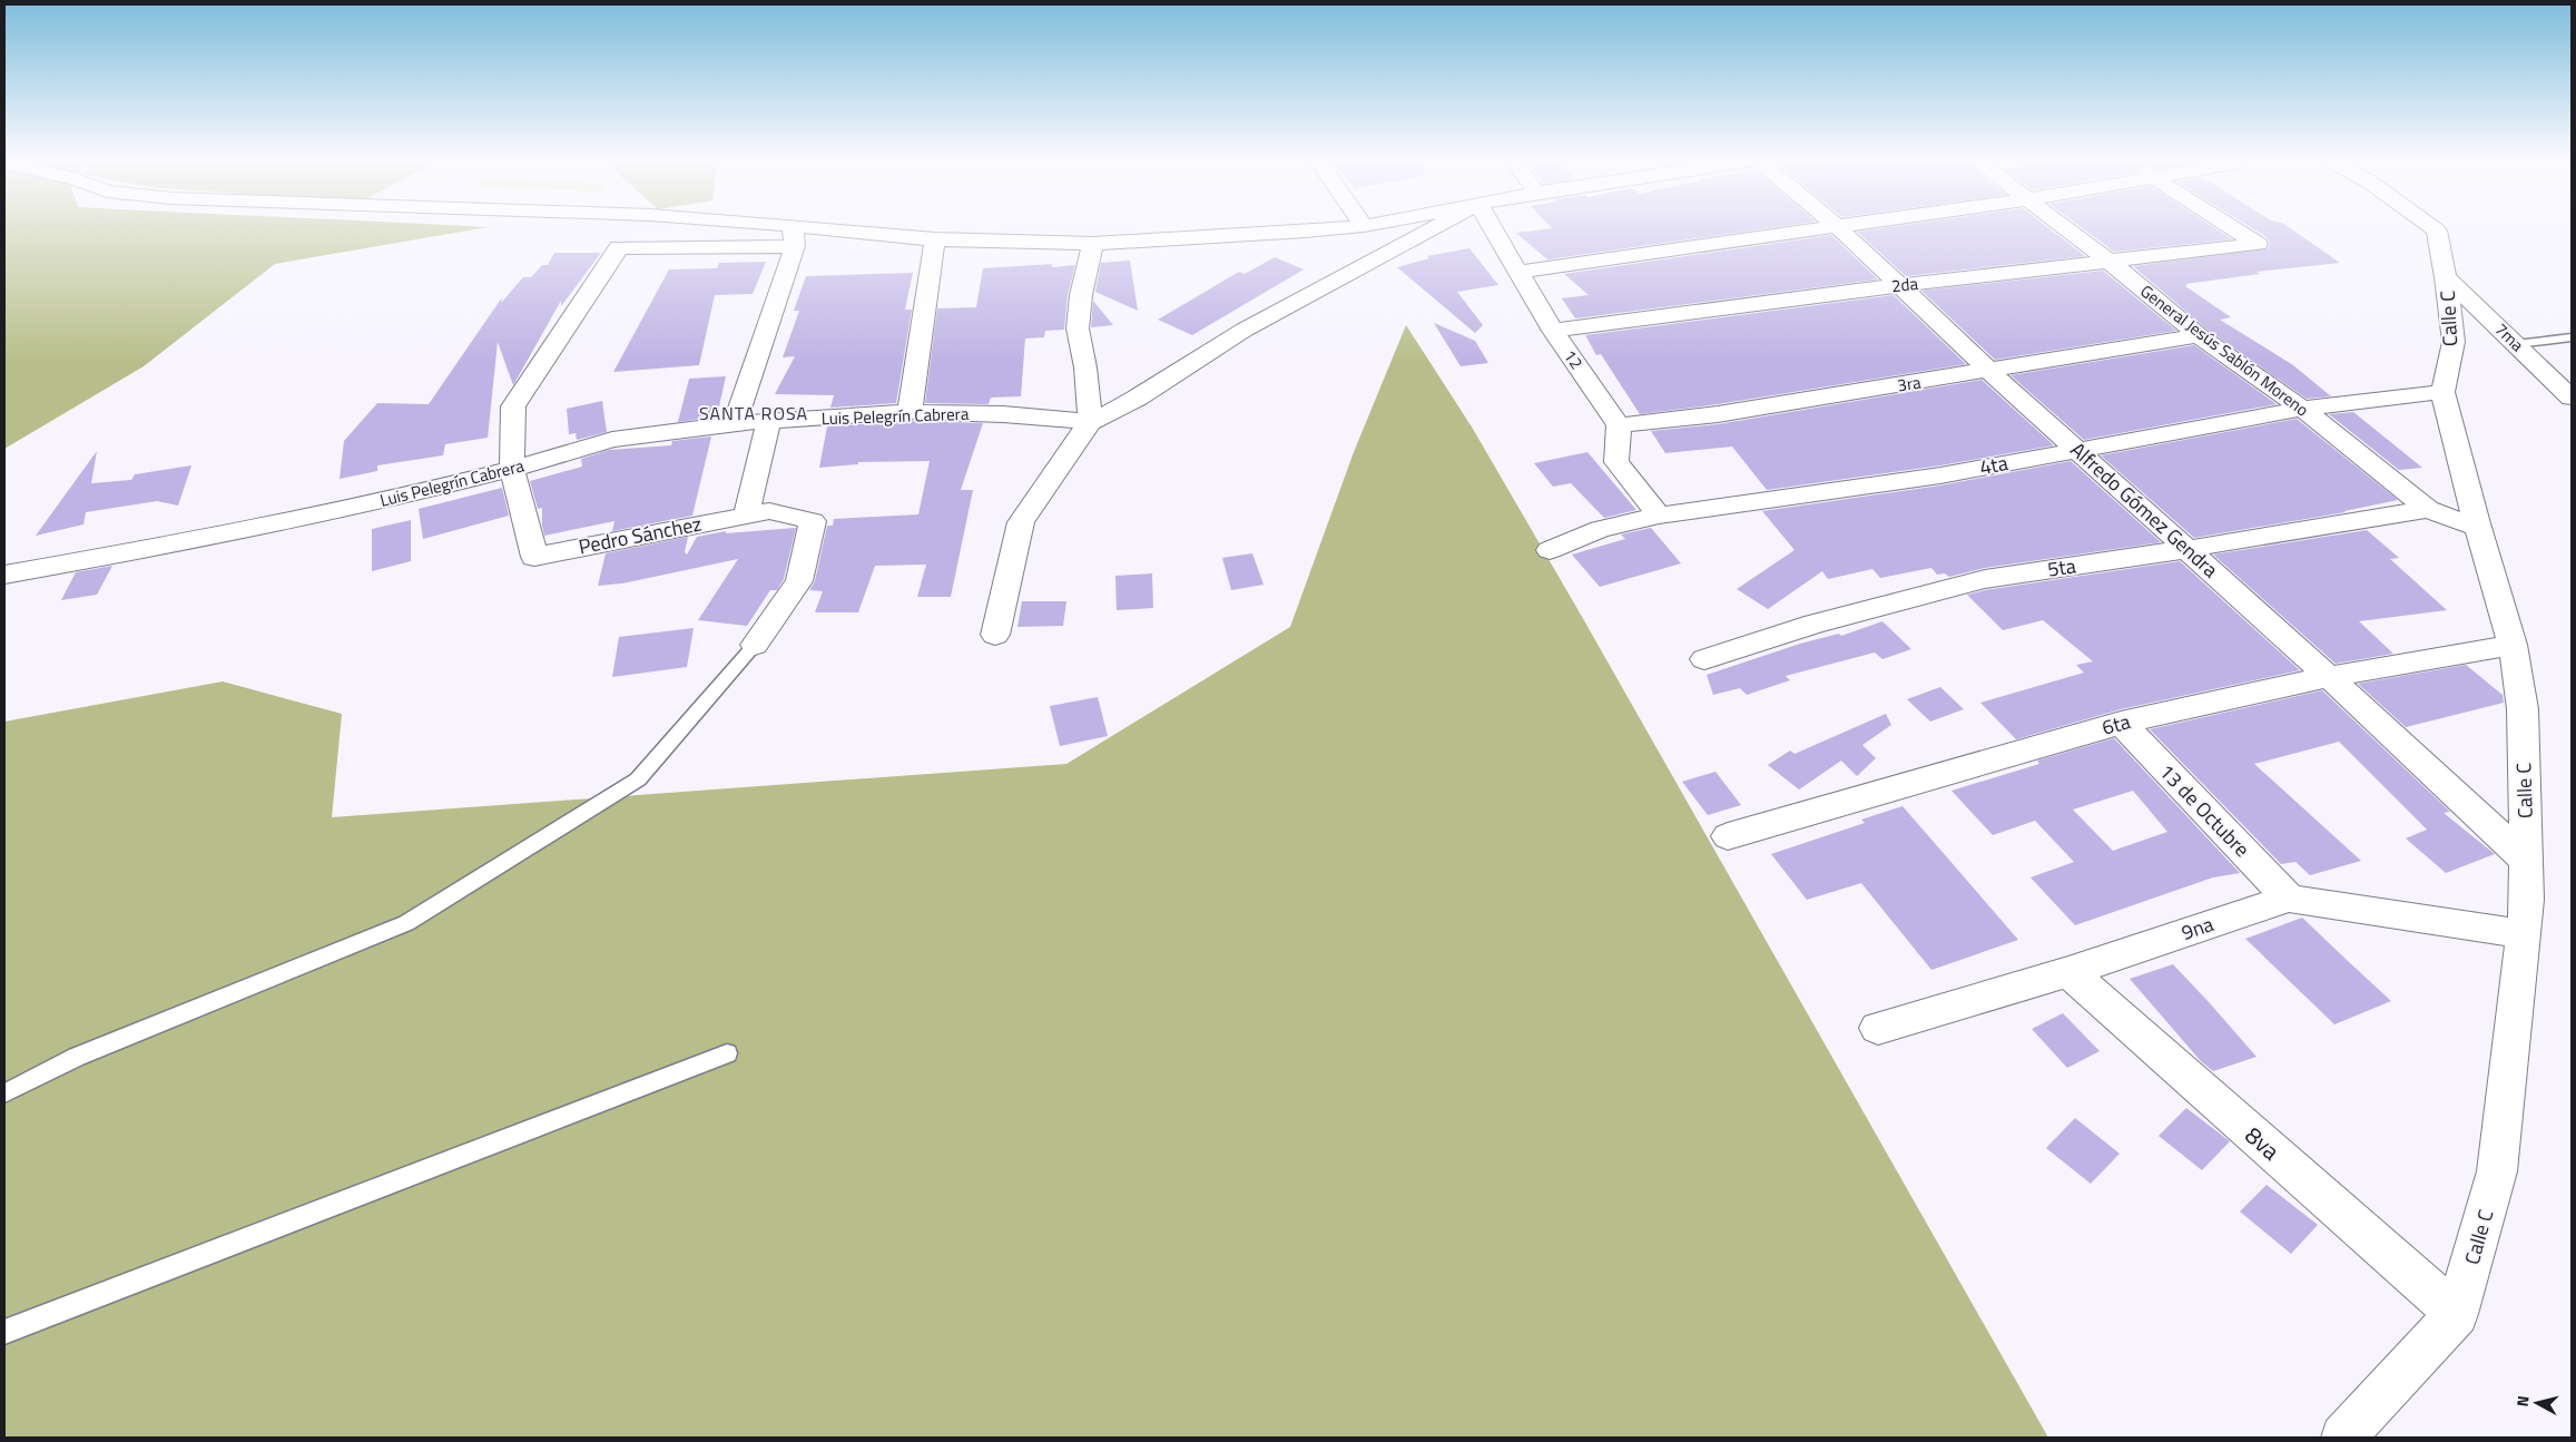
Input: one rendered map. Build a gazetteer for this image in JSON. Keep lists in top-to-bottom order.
{
  "streets": {
    "street": [
      "2da",
      "Calle C",
      "7ma",
      "General Jesús Sablón Moreno",
      "12",
      "3ra",
      "Luis Pelegrín Cabrera",
      "4ta",
      "Alfredo Gómez Gendra",
      "Pedro Sánchez",
      "5ta",
      "6ta",
      "13 de Octubre",
      "9na",
      "8va"
    ]
  },
  "crossings": [
    ["2da", "General Jesús Sablón Moreno"],
    ["2da", "12"],
    ["2da", "Alfredo Gómez Gendra"],
    ["Calle C", "7ma"],
    ["Calle C", "General Jesús Sablón Moreno"],
    ["Calle C", "4ta"],
    ["Calle C", "Alfredo Gómez Gendra"],
    ["Calle C", "6ta"],
    ["Calle C", "9na"],
    ["Calle C", "8va"],
    ["General Jesús Sablón Moreno", "3ra"],
    ["General Jesús Sablón Moreno", "4ta"],
    ["General Jesús Sablón Moreno", "5ta"],
    ["12", "3ra"],
    ["3ra", "Alfredo Gómez Gendra"],
    ["Luis Pelegrín Cabrera", "Pedro Sánchez"],
    ["4ta", "Alfredo Gómez Gendra"],
    ["Alfredo Gómez Gendra", "5ta"],
    ["Alfredo Gómez Gendra", "6ta"],
    ["6ta", "13 de Octubre"],
    ["13 de Octubre", "9na"],
    ["9na", "8va"]
  ],
  "districts": ["SANTA ROSA"],
  "north": "left"
}
